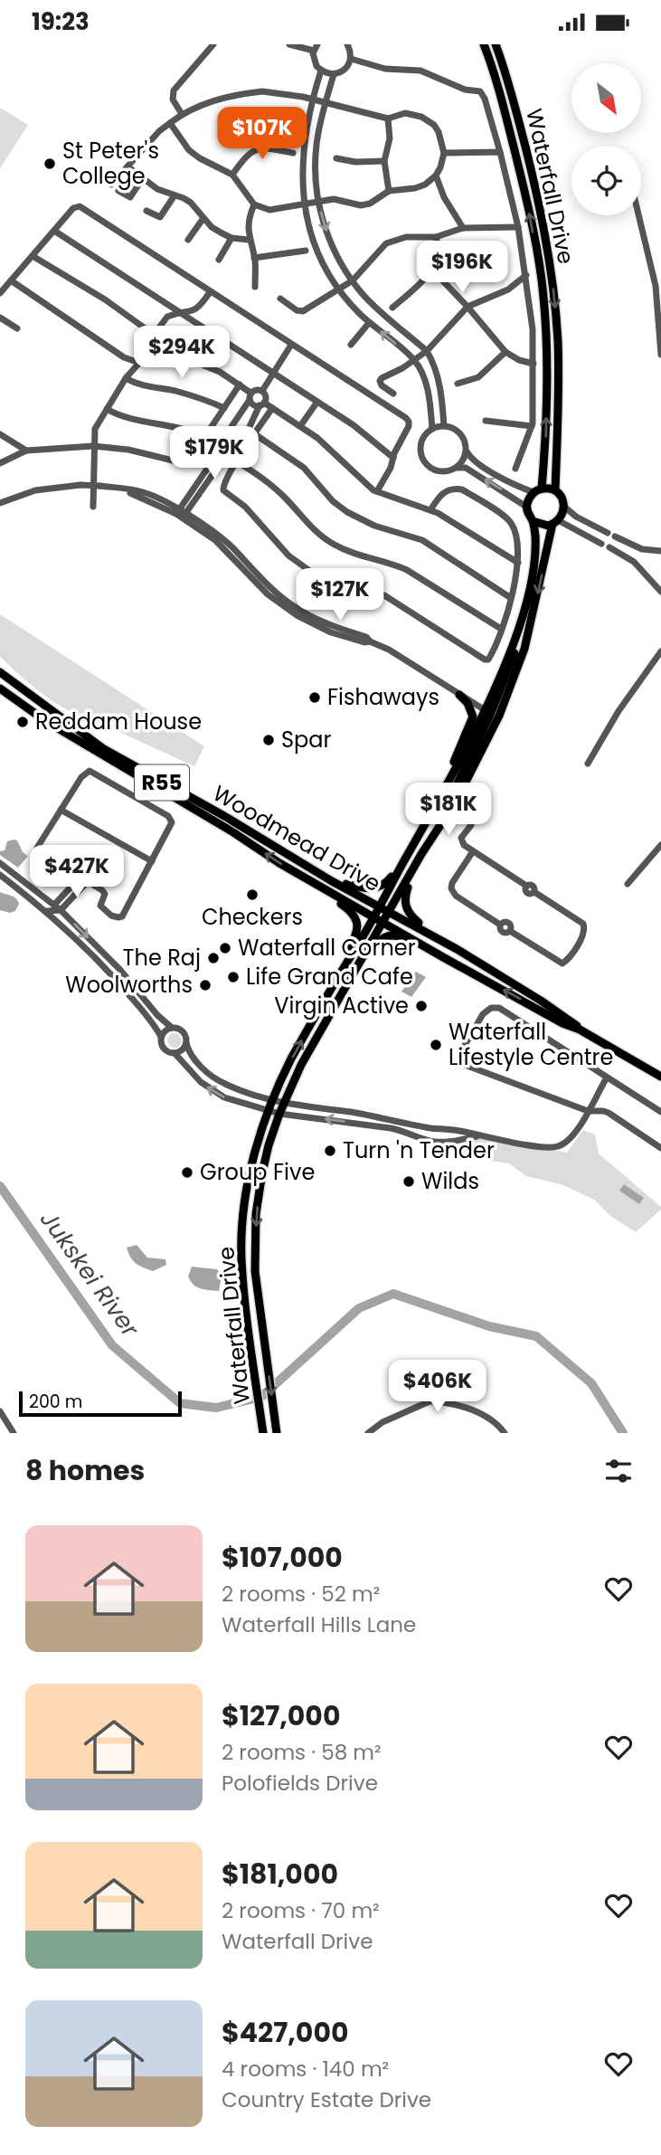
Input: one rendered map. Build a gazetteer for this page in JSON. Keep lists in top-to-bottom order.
{
  "streets": {
    "main road": ["Waterfall Drive", "R55", "Woodmead Drive"]
  },
  "crossings": [
    ["Waterfall Drive", "Woodmead Drive"]
  ],
  "water": ["Jukskei River"],
  "places": [
    "St Peter's College",
    "Fishaways",
    "Reddam House",
    "Spar",
    "Checkers",
    "Waterfall Corner",
    "The Raj",
    "Life Grand Cafe",
    "Woolworths",
    "Virgin Active",
    "Waterfall Lifestyle Centre",
    "Turn 'n Tender",
    "Group Five",
    "Wilds"
  ],
  "scale_bar": "200 m",
  "north": "bottom right",
  "page": {
    "status": "19:23",
    "price": [
      "$107K",
      "$196K",
      "$294K",
      "$179K",
      "$127K",
      "$181K",
      "$427K",
      "$406K"
    ],
    "scale": "200 m",
    "heading": "8 homes",
    "list": [
      {
        "name": "$107,000",
        "note": "2 rooms · 52 m² · Waterfall Hills Lane"
      },
      {
        "name": "$127,000",
        "note": "2 rooms · 58 m² · Polofields Drive"
      },
      {
        "name": "$181,000",
        "note": "2 rooms · 70 m² · Waterfall Drive"
      },
      {
        "name": "$427,000",
        "note": "4 rooms · 140 m² · Country Estate Drive"
      }
    ]
  }
}
